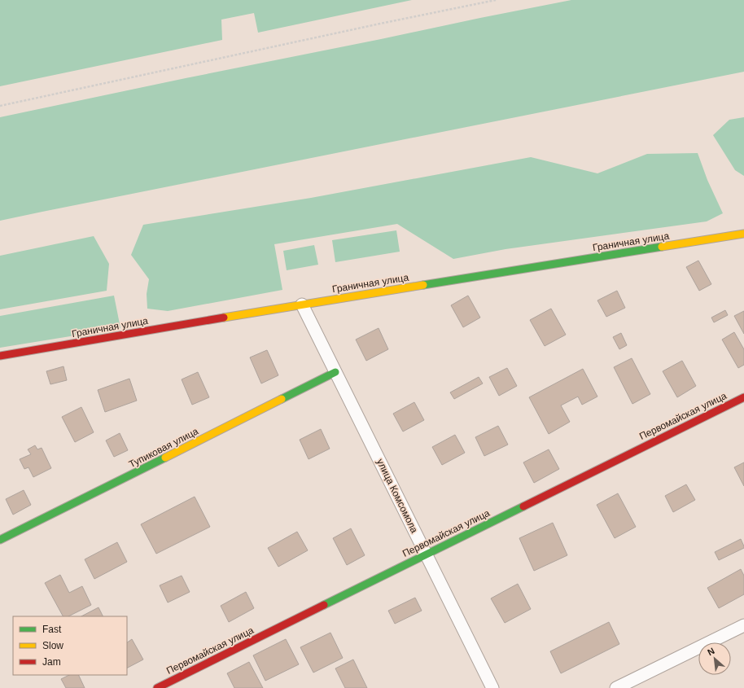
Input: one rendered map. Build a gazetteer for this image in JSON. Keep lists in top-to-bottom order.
{
  "streets": {
    "street": [
      "Граничная улица",
      "Первомайская улица",
      "Тупиковая улица",
      "улица Комсомола"
    ]
  },
  "crossings": [
    ["Граничная улица", "улица Комсомола"],
    ["Первомайская улица", "улица Комсомола"],
    ["Тупиковая улица", "улица Комсомола"]
  ],
  "legend": ["Fast", "Slow", "Jam"],
  "north": "top left"
}
